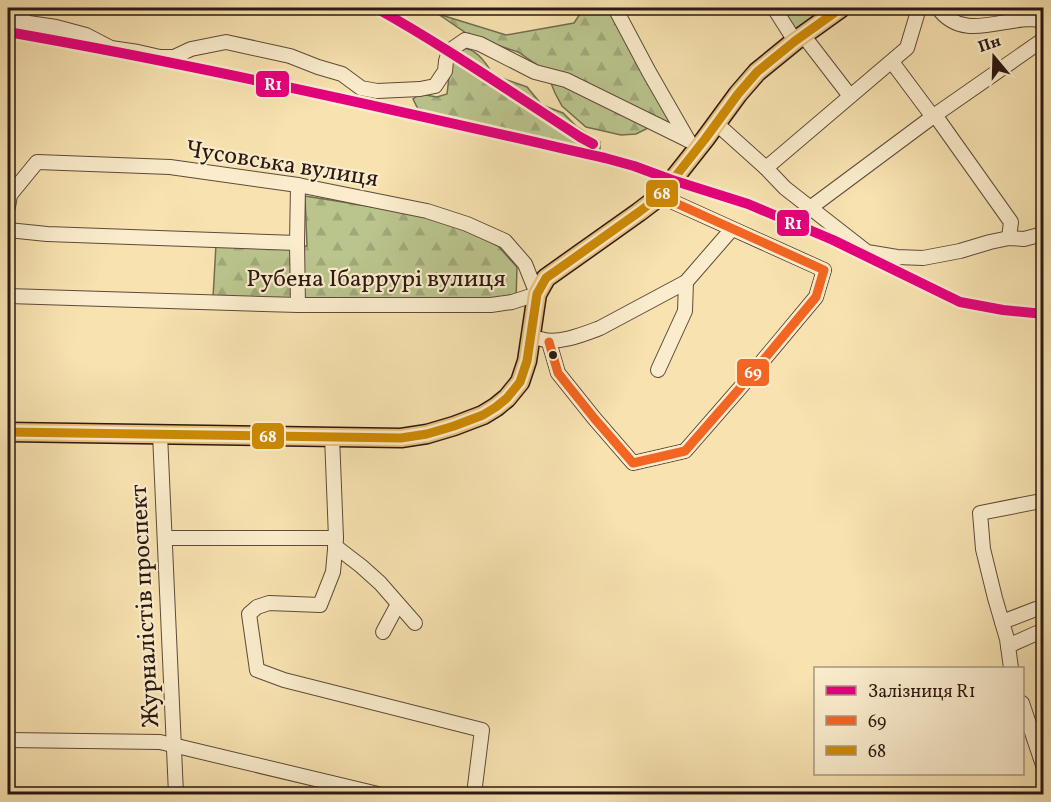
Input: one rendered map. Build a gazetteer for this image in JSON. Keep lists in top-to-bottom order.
{
  "streets": {
    "main road": ["Рубена Ібаррурі вулиця"],
    "street": ["Чусовська вулиця", "Журналістів проспект"]
  },
  "crossings": [
    ["Чусовська вулиця", "Рубена Ібаррурі вулиця"]
  ],
  "lines": ["rail line R1", "transit line 68", "transit line 69"],
  "legend": ["Залізниця R1", "69", "68"],
  "north": "top"
}
